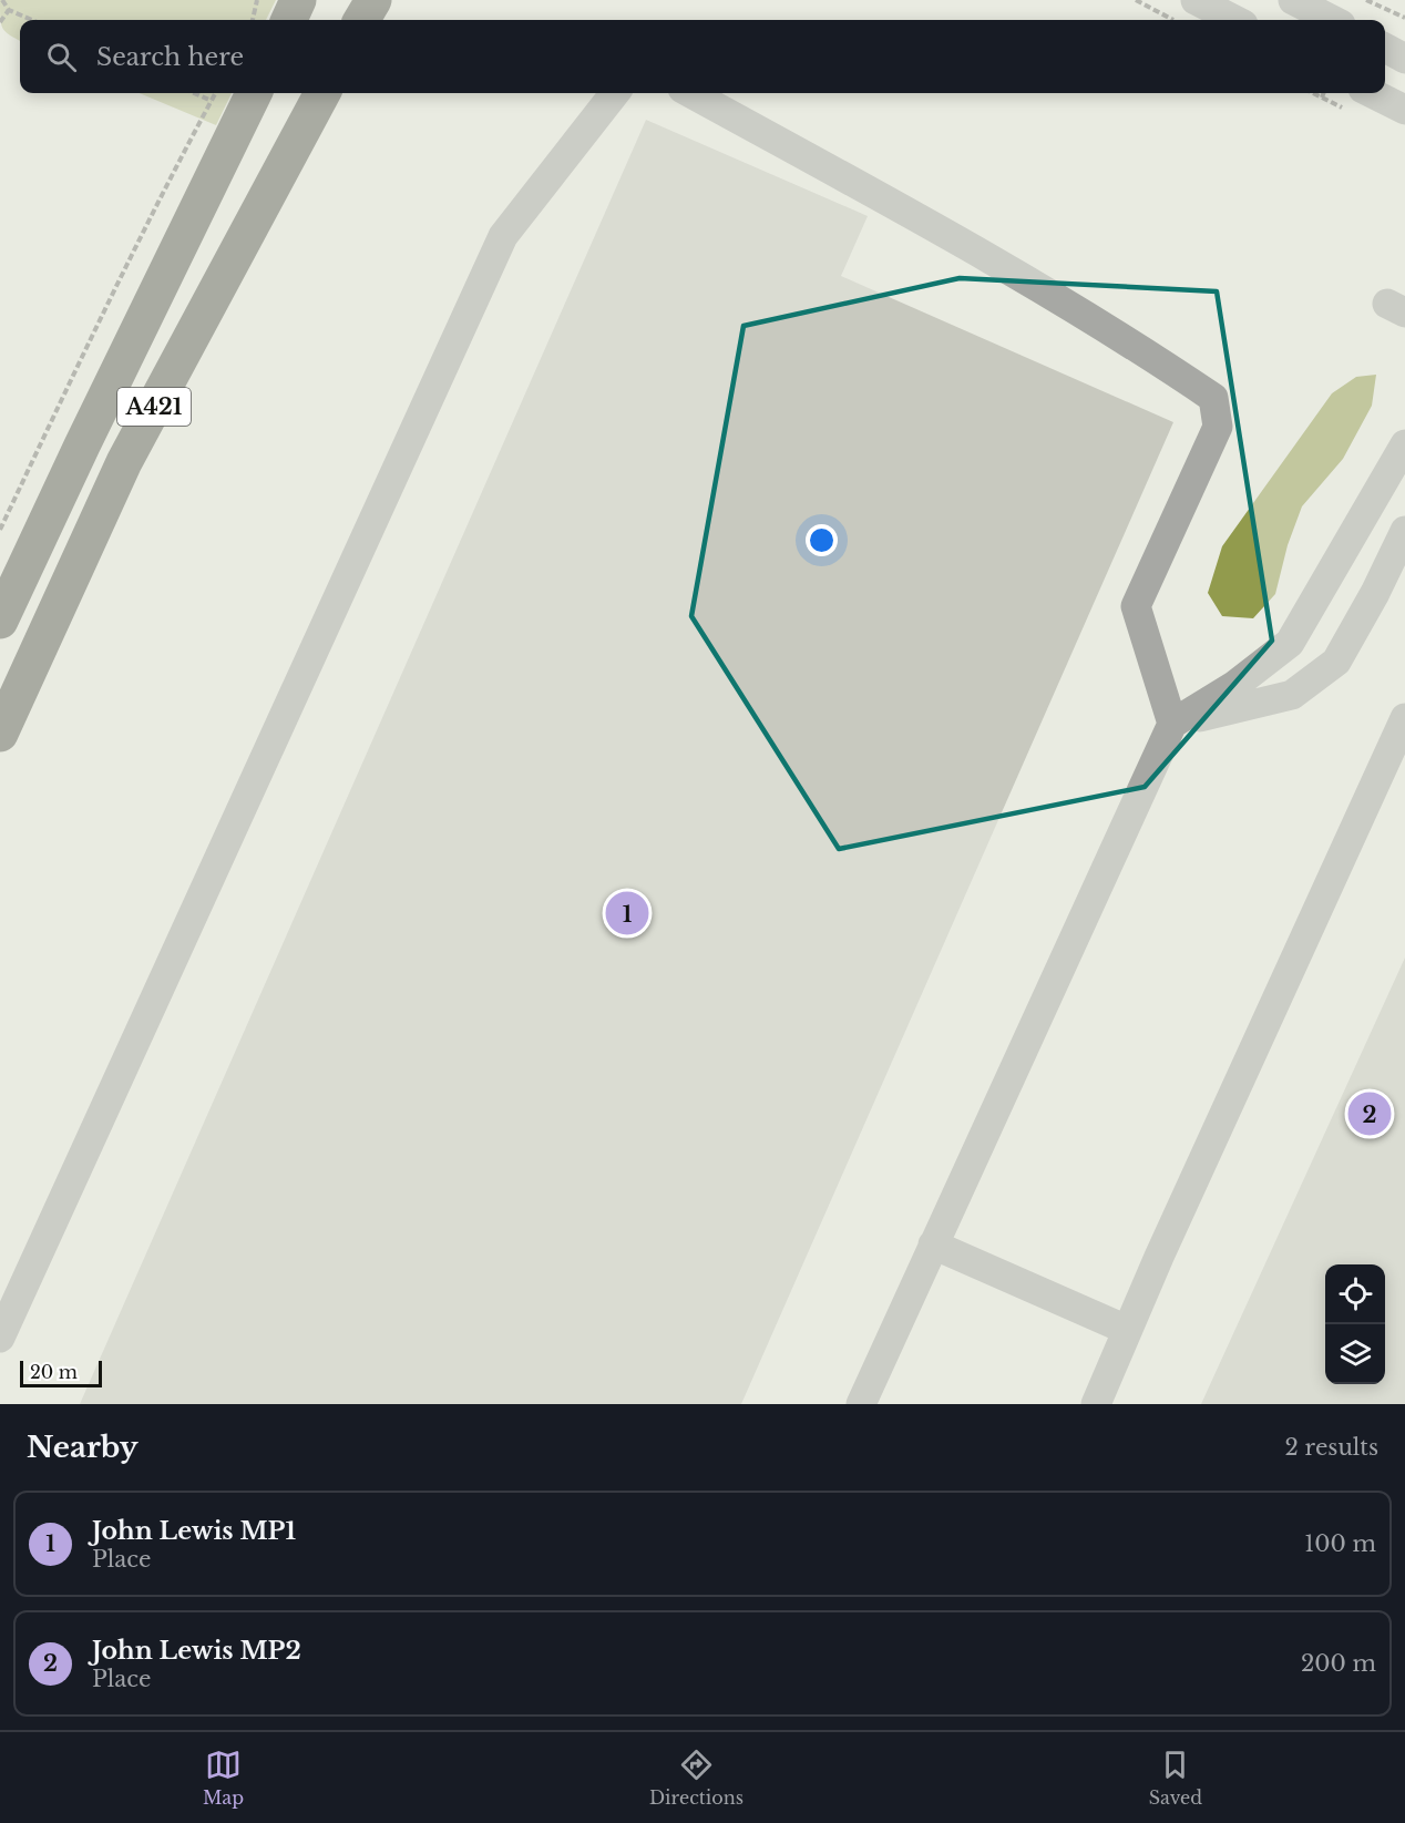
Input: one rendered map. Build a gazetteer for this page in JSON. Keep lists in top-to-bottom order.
{
  "streets": {
    "highway": ["A421"]
  },
  "scale_bar": "20 m",
  "page": {
    "search": "Search here",
    "pins": ["1", "2"],
    "scale": "20 m",
    "heading": ["Nearby", "2 results"],
    "list": [
      {
        "mark": "1",
        "name": "John Lewis MP1",
        "note": "Place",
        "value": "100 m"
      },
      {
        "mark": "2",
        "name": "John Lewis MP2",
        "note": "Place",
        "value": "200 m"
      }
    ],
    "nav": ["Map", "Directions", "Saved"]
  }
}
